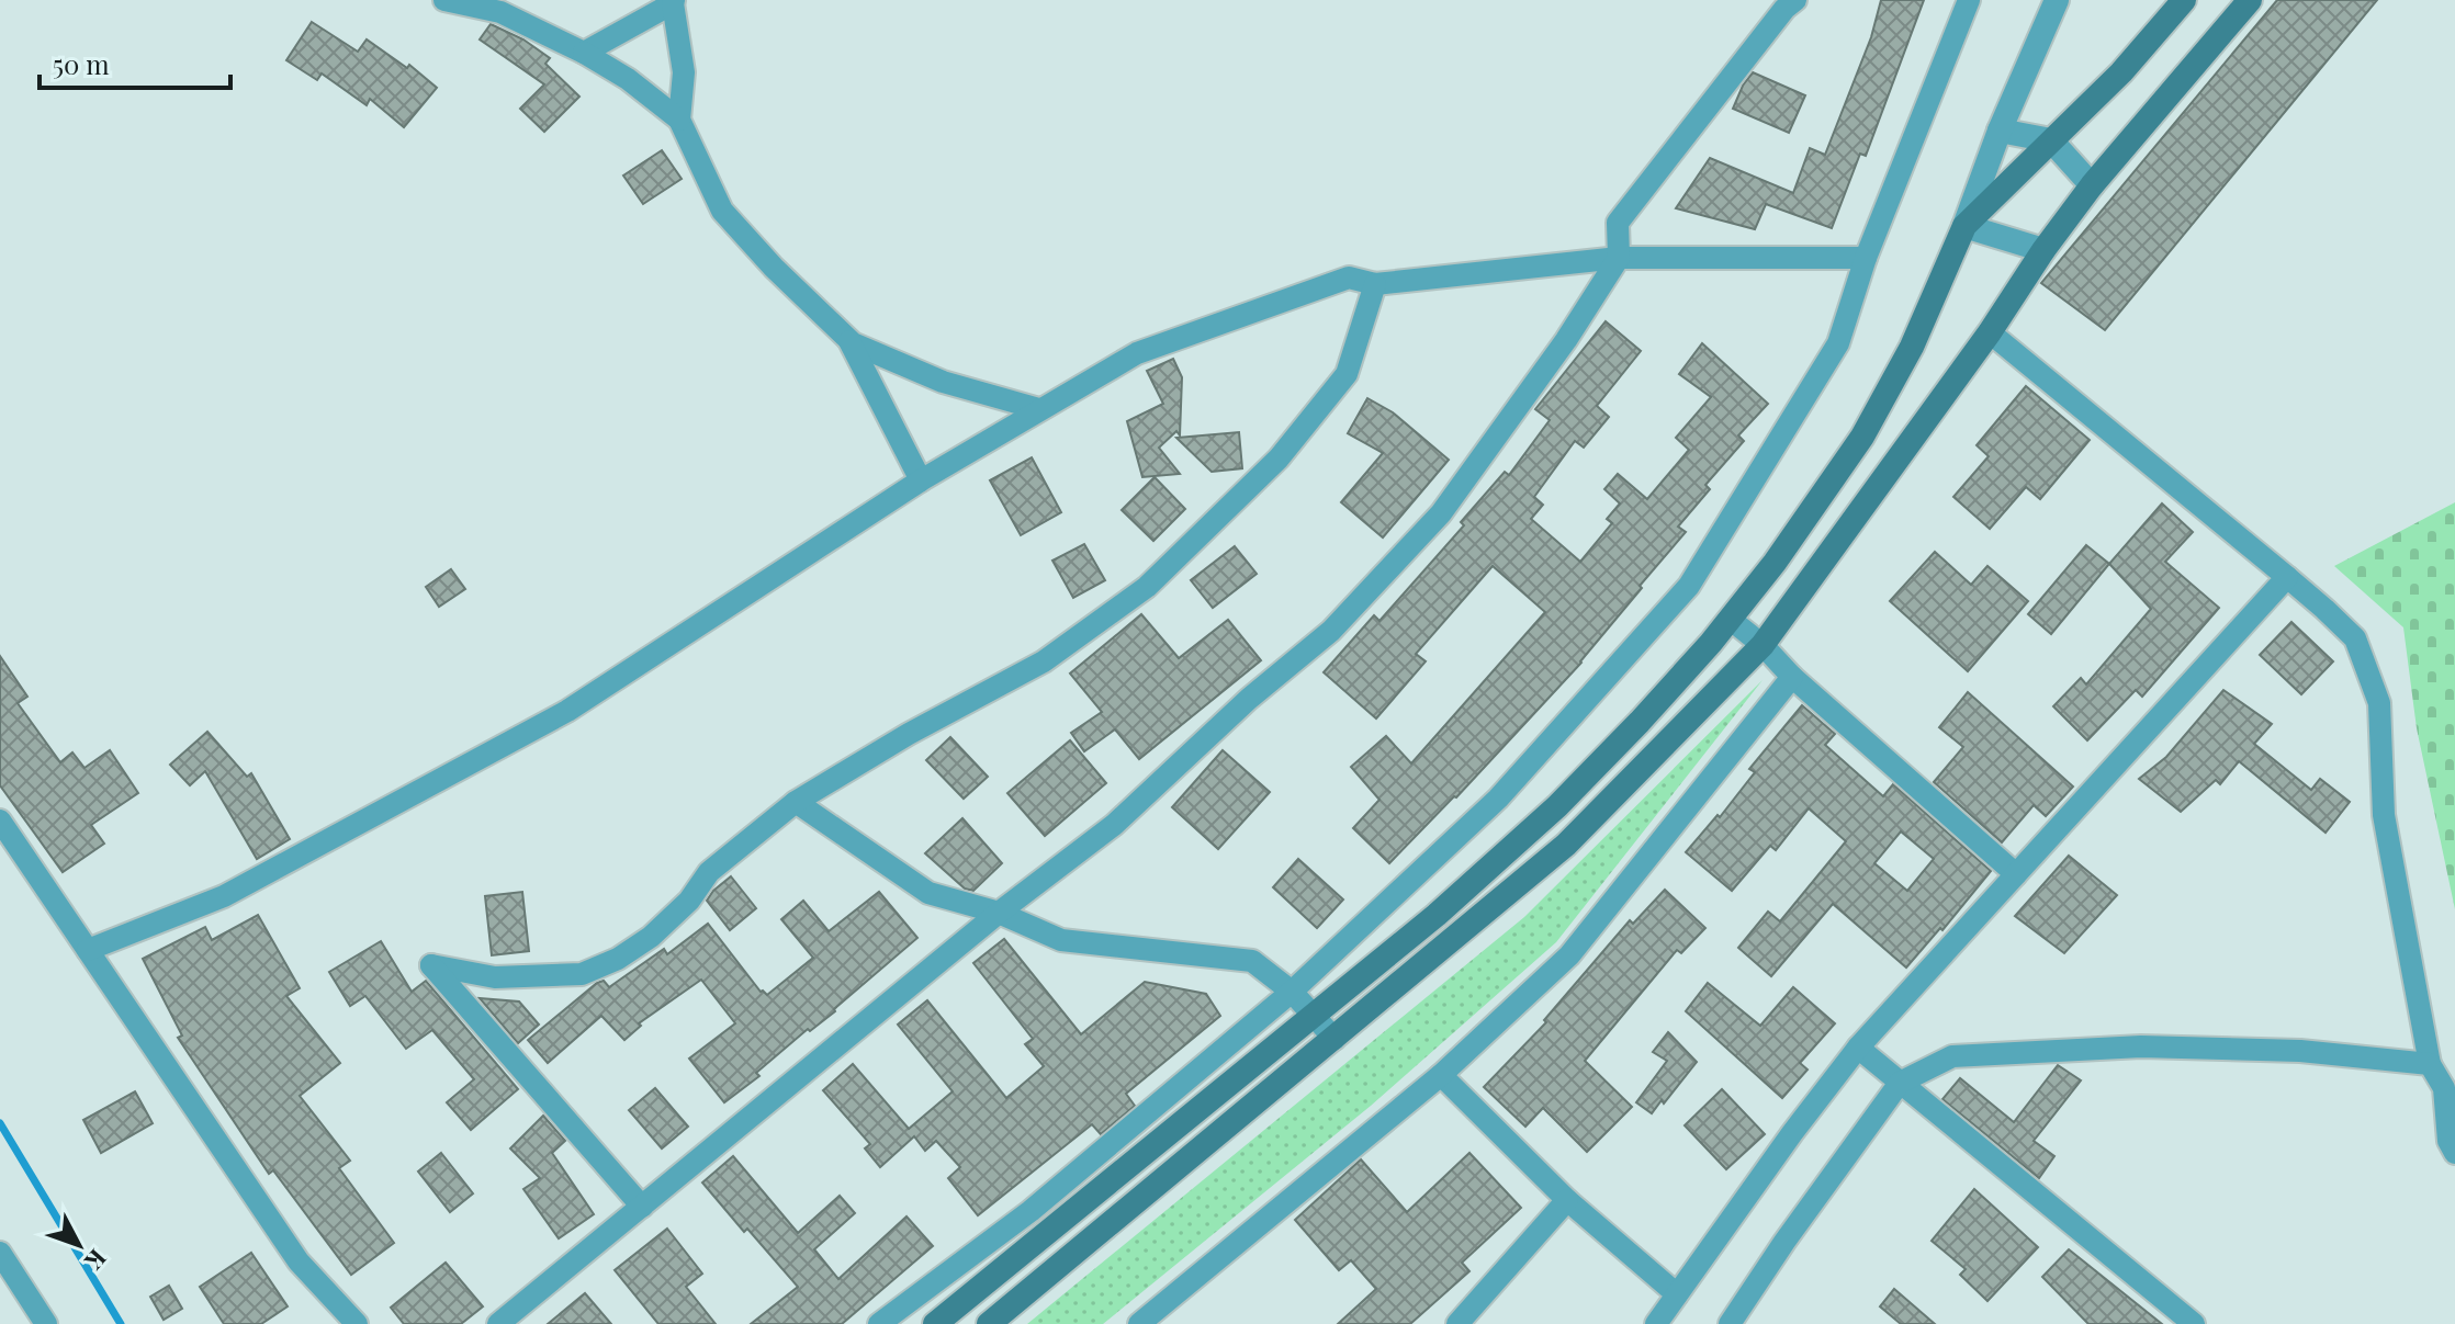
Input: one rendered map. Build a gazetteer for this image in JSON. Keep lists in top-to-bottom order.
{
  "scale_bar": "50 m",
  "north": "bottom right"
}
